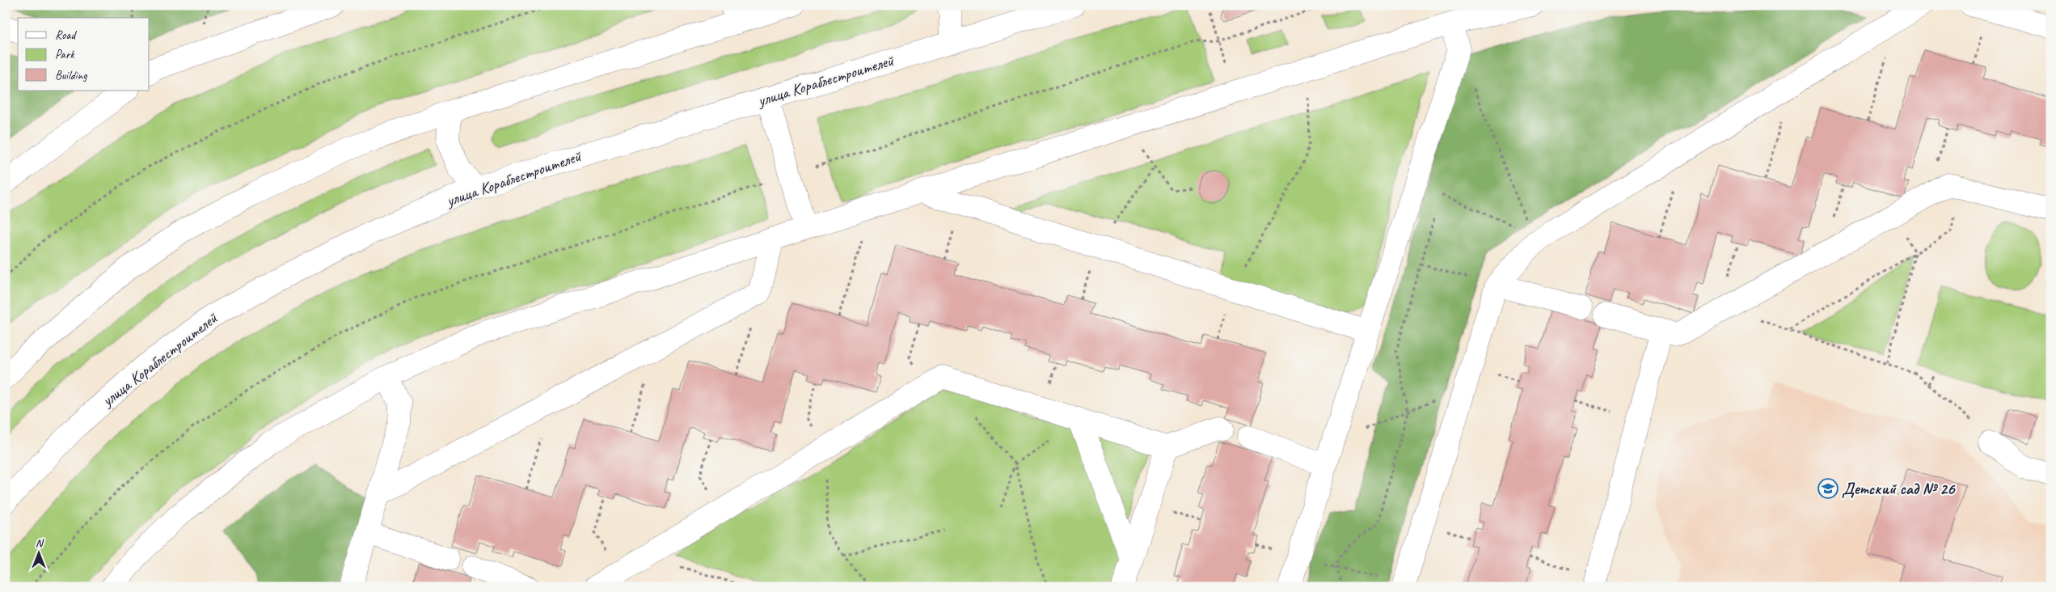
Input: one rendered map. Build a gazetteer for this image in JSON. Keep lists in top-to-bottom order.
{
  "streets": {
    "main road": ["улица Кораблестроителей"]
  },
  "places": {
    "school or university": ["Детский сад № 26"]
  },
  "legend": ["Road", "Park", "Building"],
  "north": "top"
}
